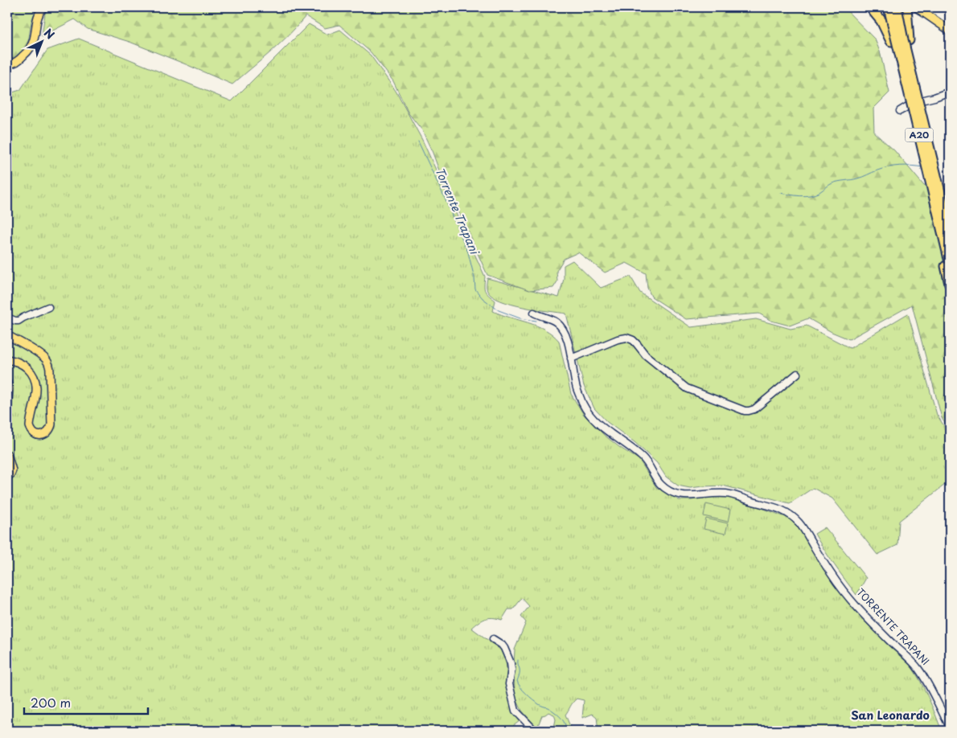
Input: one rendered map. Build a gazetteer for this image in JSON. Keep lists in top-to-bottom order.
{
  "streets": {
    "highway": ["A20"],
    "street": ["TORRENTE TRAPANI"]
  },
  "districts": ["San Leonardo"],
  "water": ["Torrente Trapani"],
  "scale_bar": "200 m",
  "north": "top right"
}
